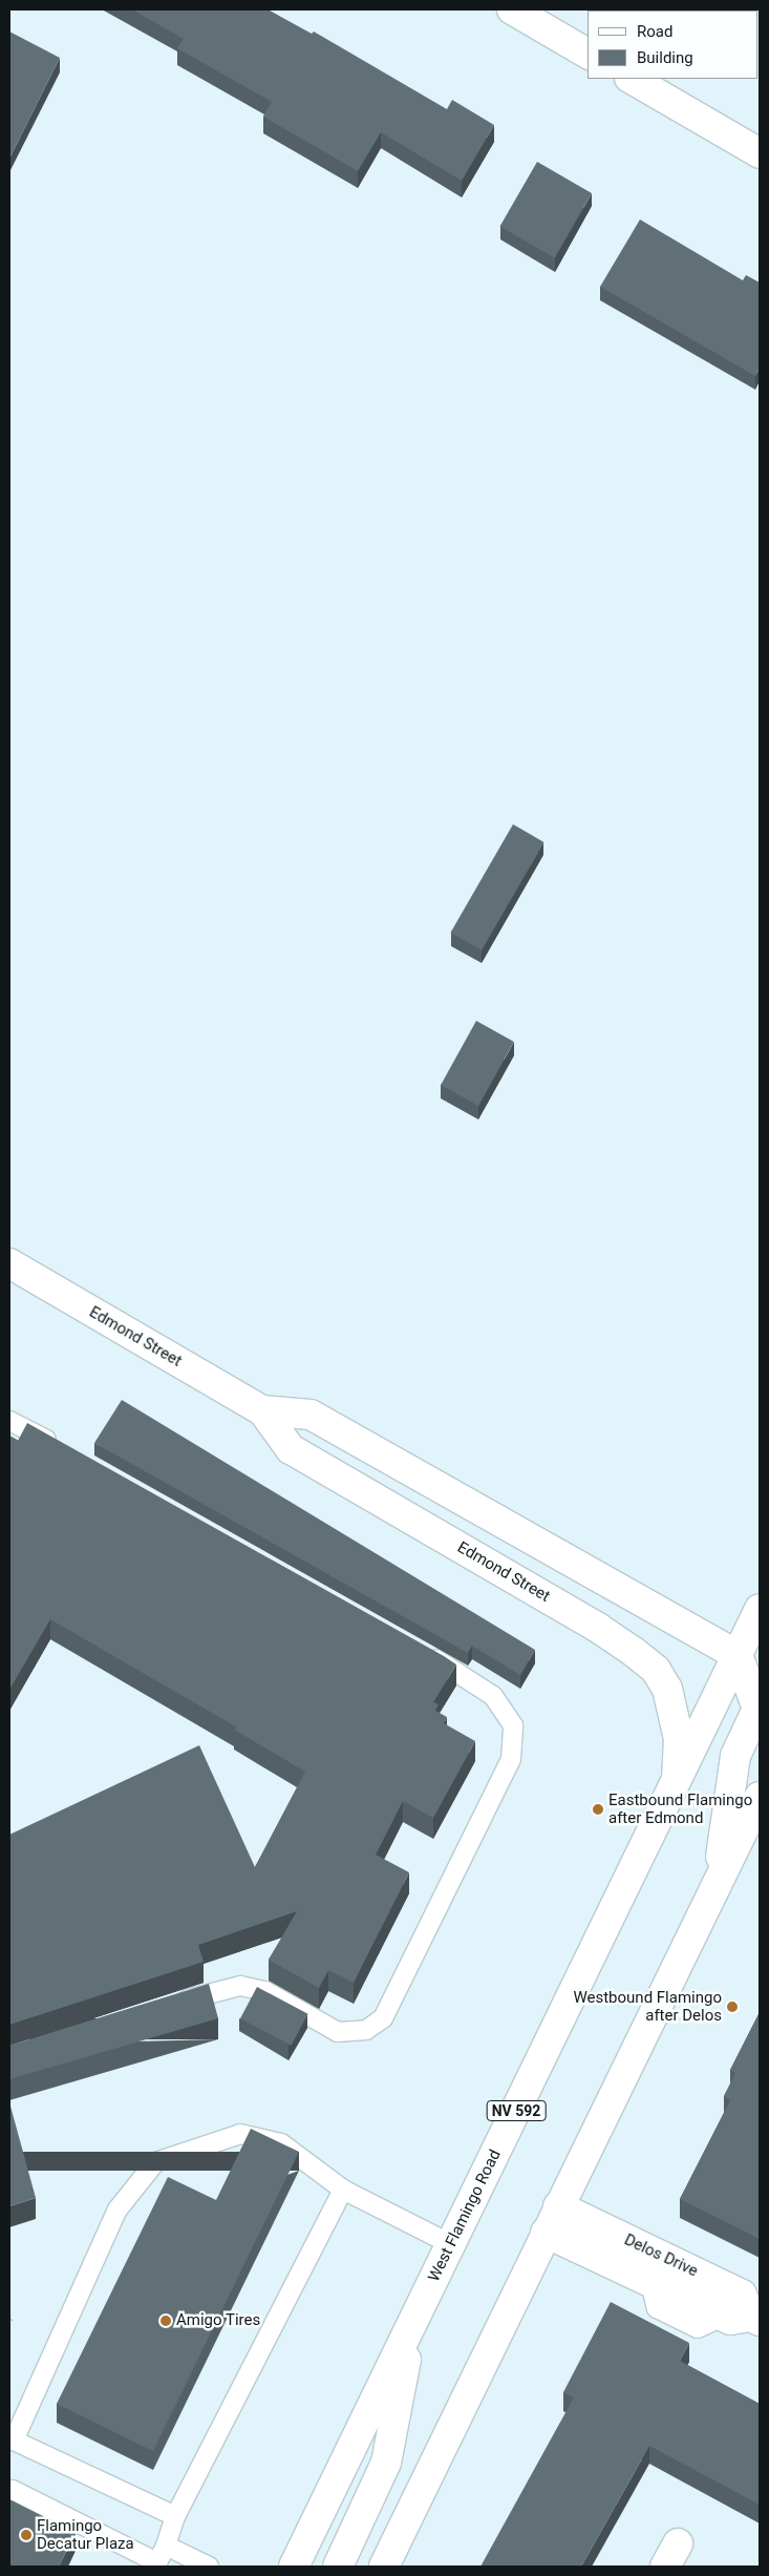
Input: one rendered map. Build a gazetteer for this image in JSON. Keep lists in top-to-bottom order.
{
  "streets": {
    "main road": [
      "Edmond Street",
      "NV 592",
      "West Flamingo Road",
      "Delos Drive"
    ]
  },
  "crossings": [
    ["Edmond Street", "West Flamingo Road"]
  ],
  "places": [
    "Eastbound Flamingo after Edmond",
    "Westbound Flamingo after Delos",
    "Amigo Tires",
    "Flamingo Decatur Plaza"
  ],
  "legend": ["Road", "Building"]
}
